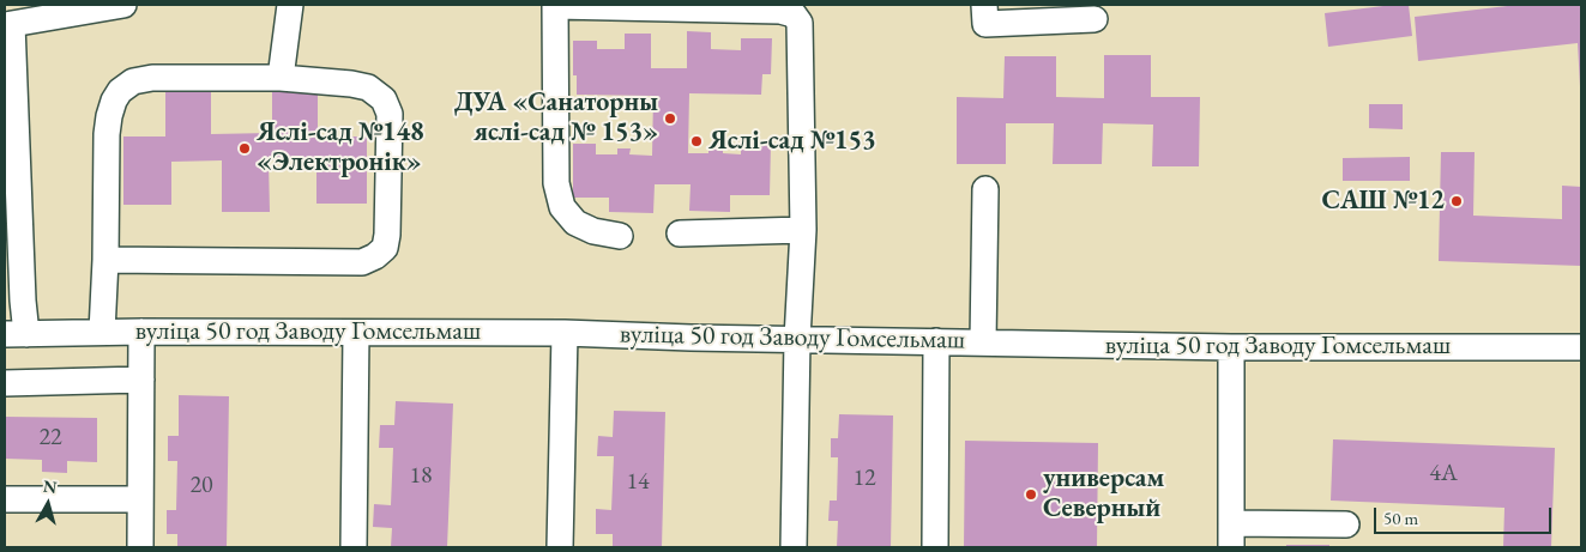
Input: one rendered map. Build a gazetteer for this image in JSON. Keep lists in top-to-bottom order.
{
  "streets": {
    "street": ["вуліца 50 год Заводу Гомсельмаш"]
  },
  "places": [
    "ДУА «Санаторны яслі-сад № 153»",
    "Яслі-сад №153",
    "Яслі-сад №148 «Электронік»",
    "САШ №12",
    "универсам Северный"
  ],
  "house_numbers": [
    "22",
    "4А",
    "18",
    "12",
    "14",
    "20"
  ],
  "scale_bar": "50 m",
  "north": "top"
}
